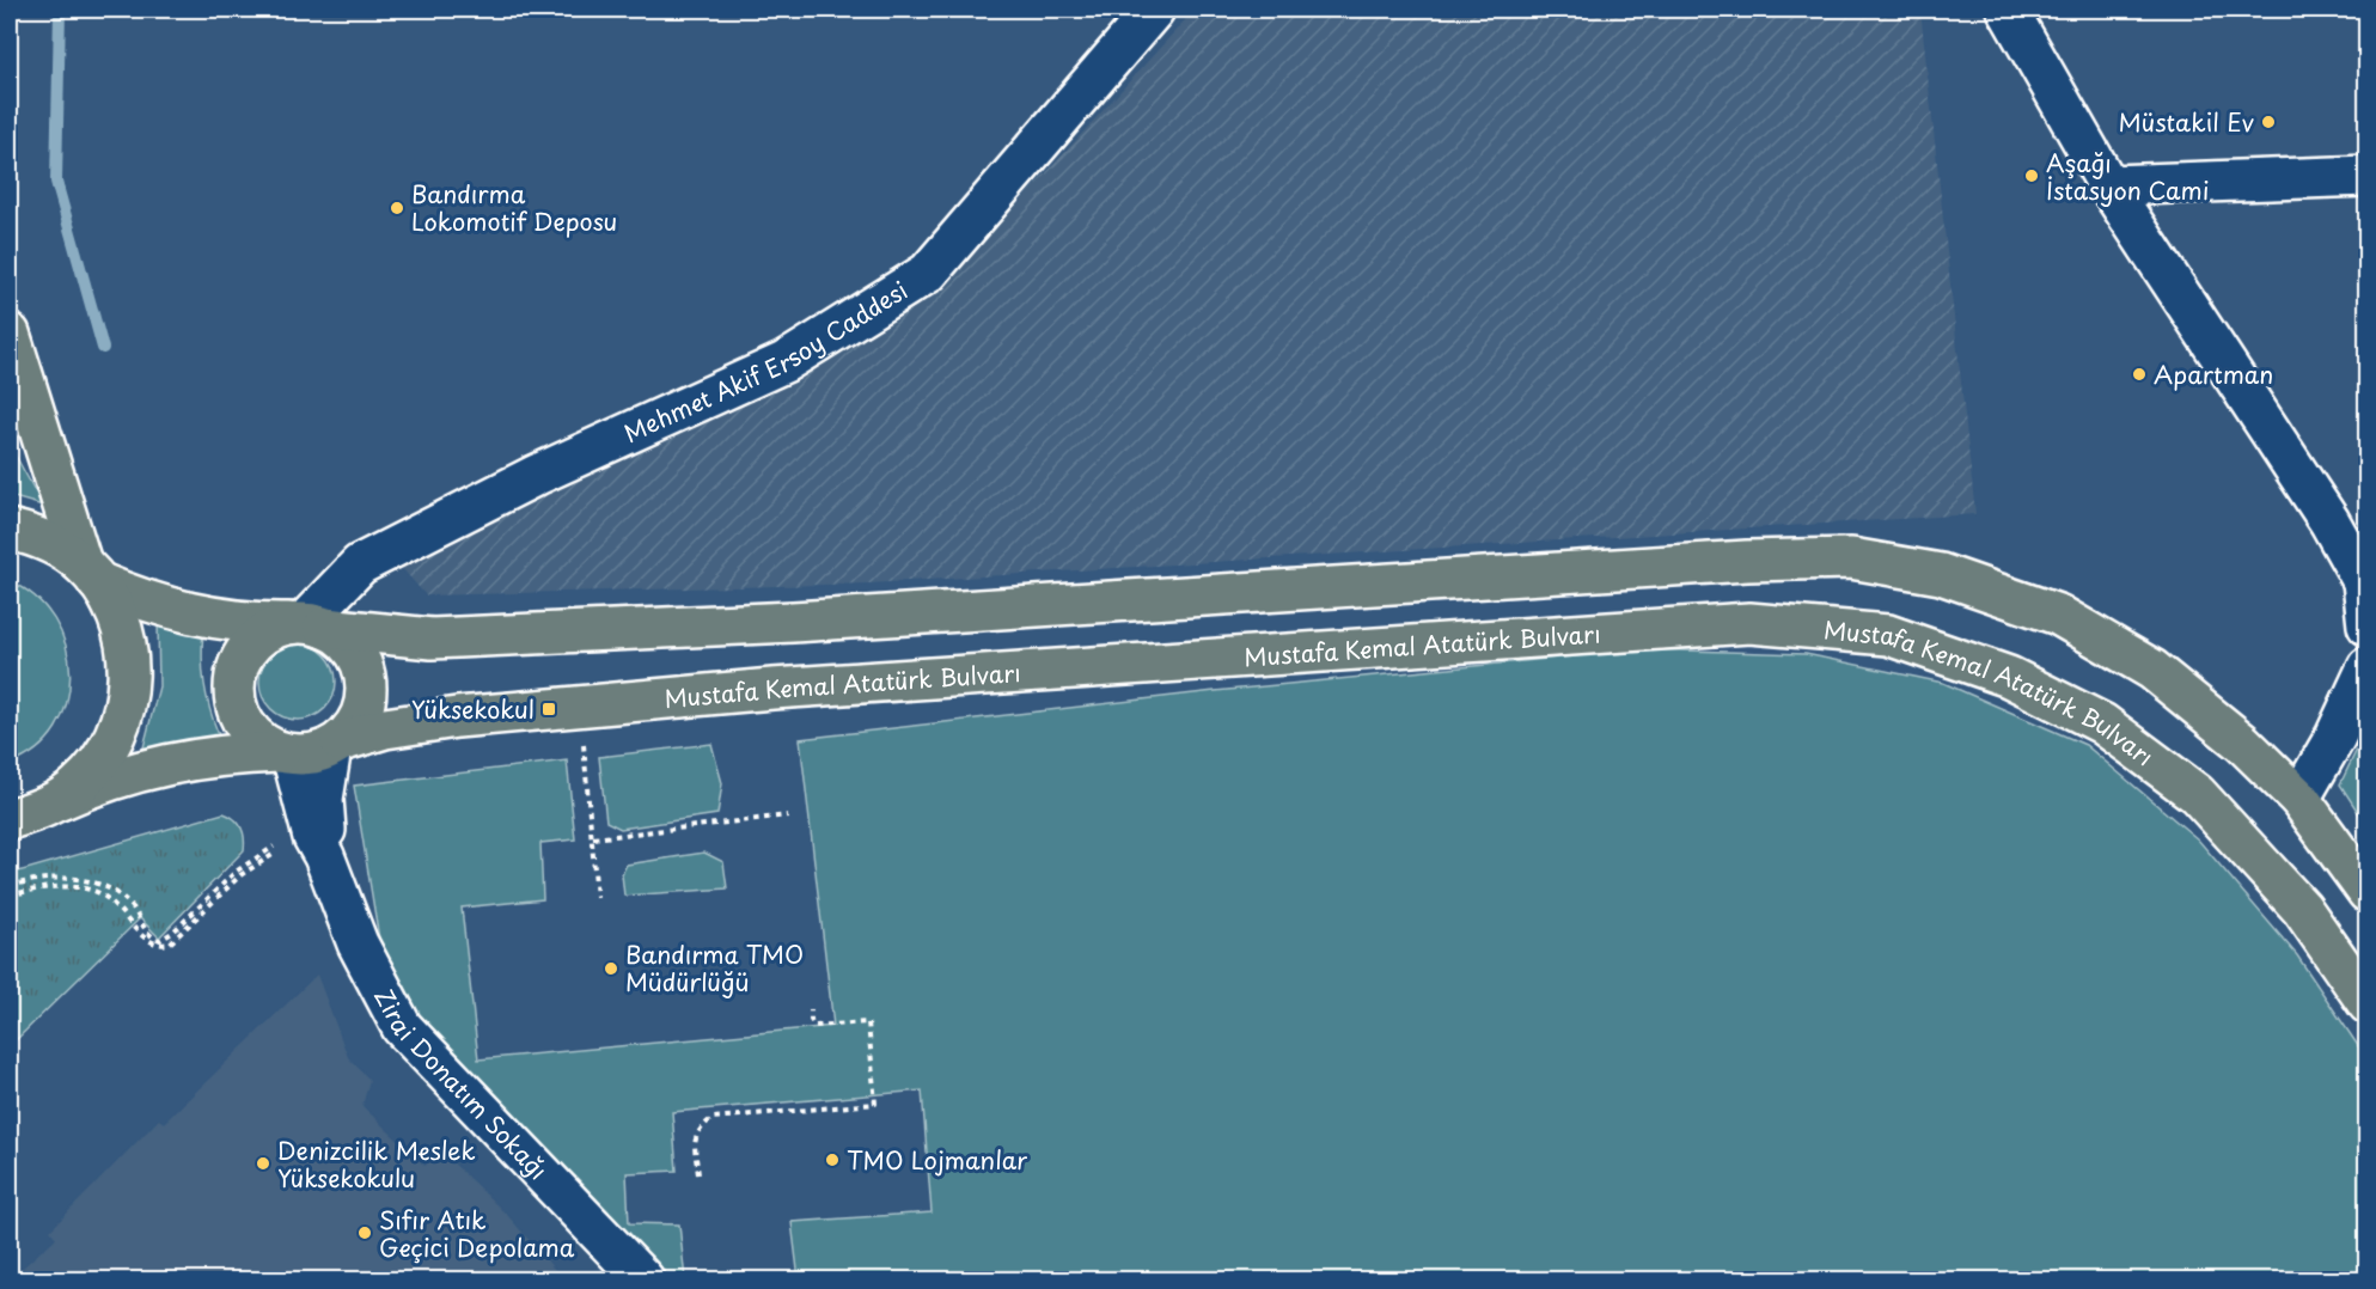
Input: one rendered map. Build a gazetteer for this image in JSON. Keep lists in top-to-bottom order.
{
  "streets": {
    "main road": ["Mustafa Kemal Atatürk Bulvarı"],
    "street": ["Mehmet Akif Ersoy Caddesi", "Zirai Donatım Sokağı"]
  },
  "crossings": [
    ["Mehmet Akif Ersoy Caddesi", "Mustafa Kemal Atatürk Bulvarı"],
    ["Mehmet Akif Ersoy Caddesi", "Zirai Donatım Sokağı"],
    ["Mustafa Kemal Atatürk Bulvarı", "Zirai Donatım Sokağı"]
  ],
  "places": {
    "other": [
      "Müstakil Ev",
      "Aşağı İstasyon Cami",
      "Bandırma Lokomotif Deposu",
      "Apartman",
      "Bandırma TMO Müdürlüğü",
      "TMO Lojmanlar",
      "Denizcilik Meslek Yüksekokulu",
      "Sıfır Atık Geçici Depolama"
    ],
    "transit": ["Yüksekokul"]
  }
}
